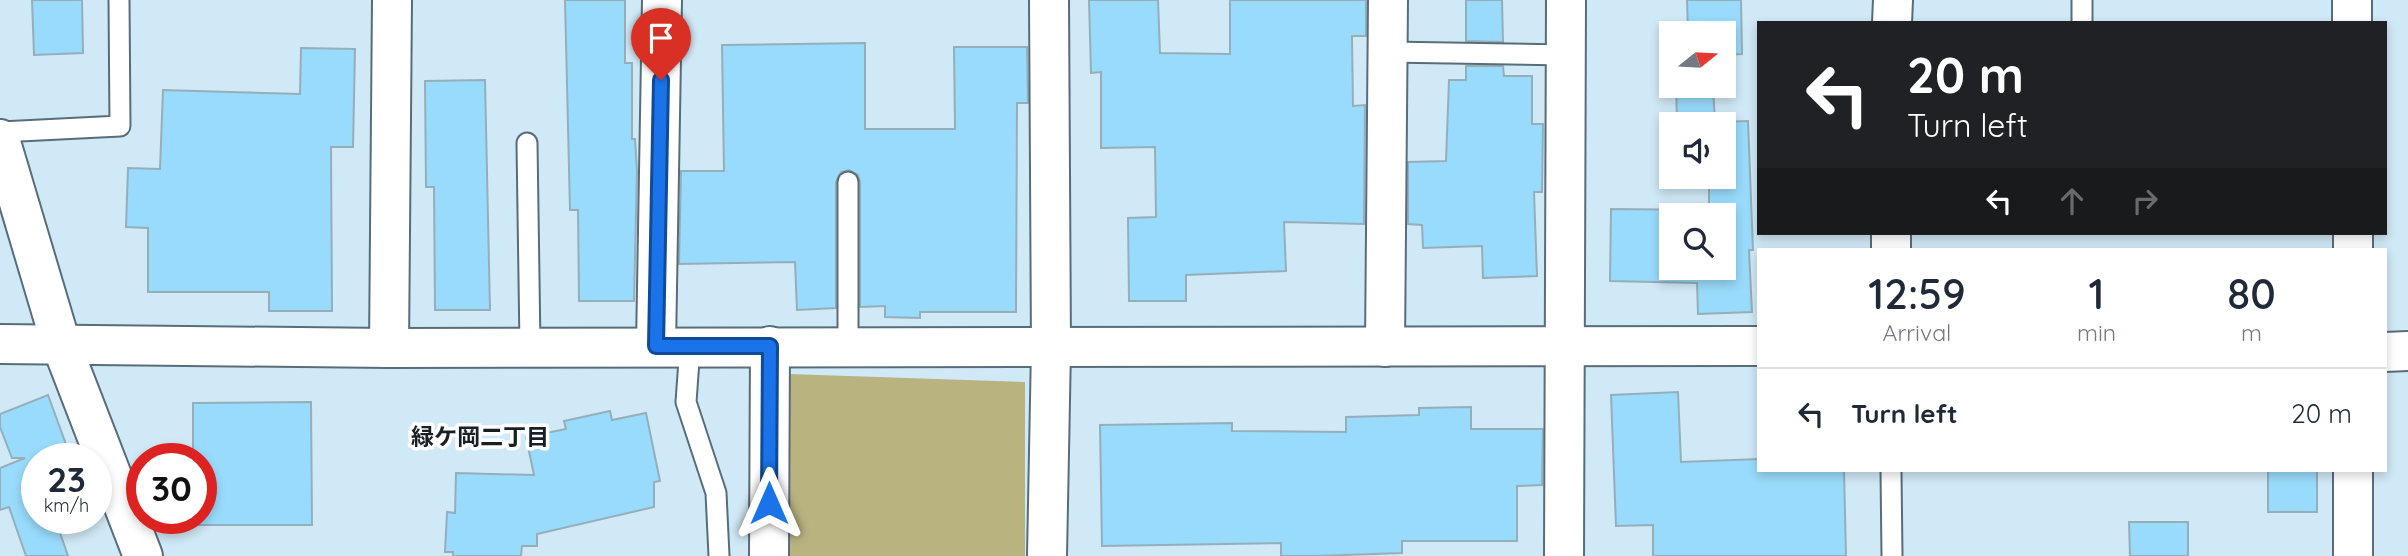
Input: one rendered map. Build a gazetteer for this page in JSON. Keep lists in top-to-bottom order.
{
  "districts": ["緑ケ岡二丁目"],
  "north": "right",
  "page": {
    "turn": ["20 m", "Turn left"],
    "eta": [
      "12:59",
      "Arrival",
      "1",
      "min",
      "80",
      "m"
    ],
    "list": [
      {
        "name": "Turn left",
        "value": "20 m"
      }
    ],
    "speed": "23 km/h",
    "limit": "30"
  }
}
